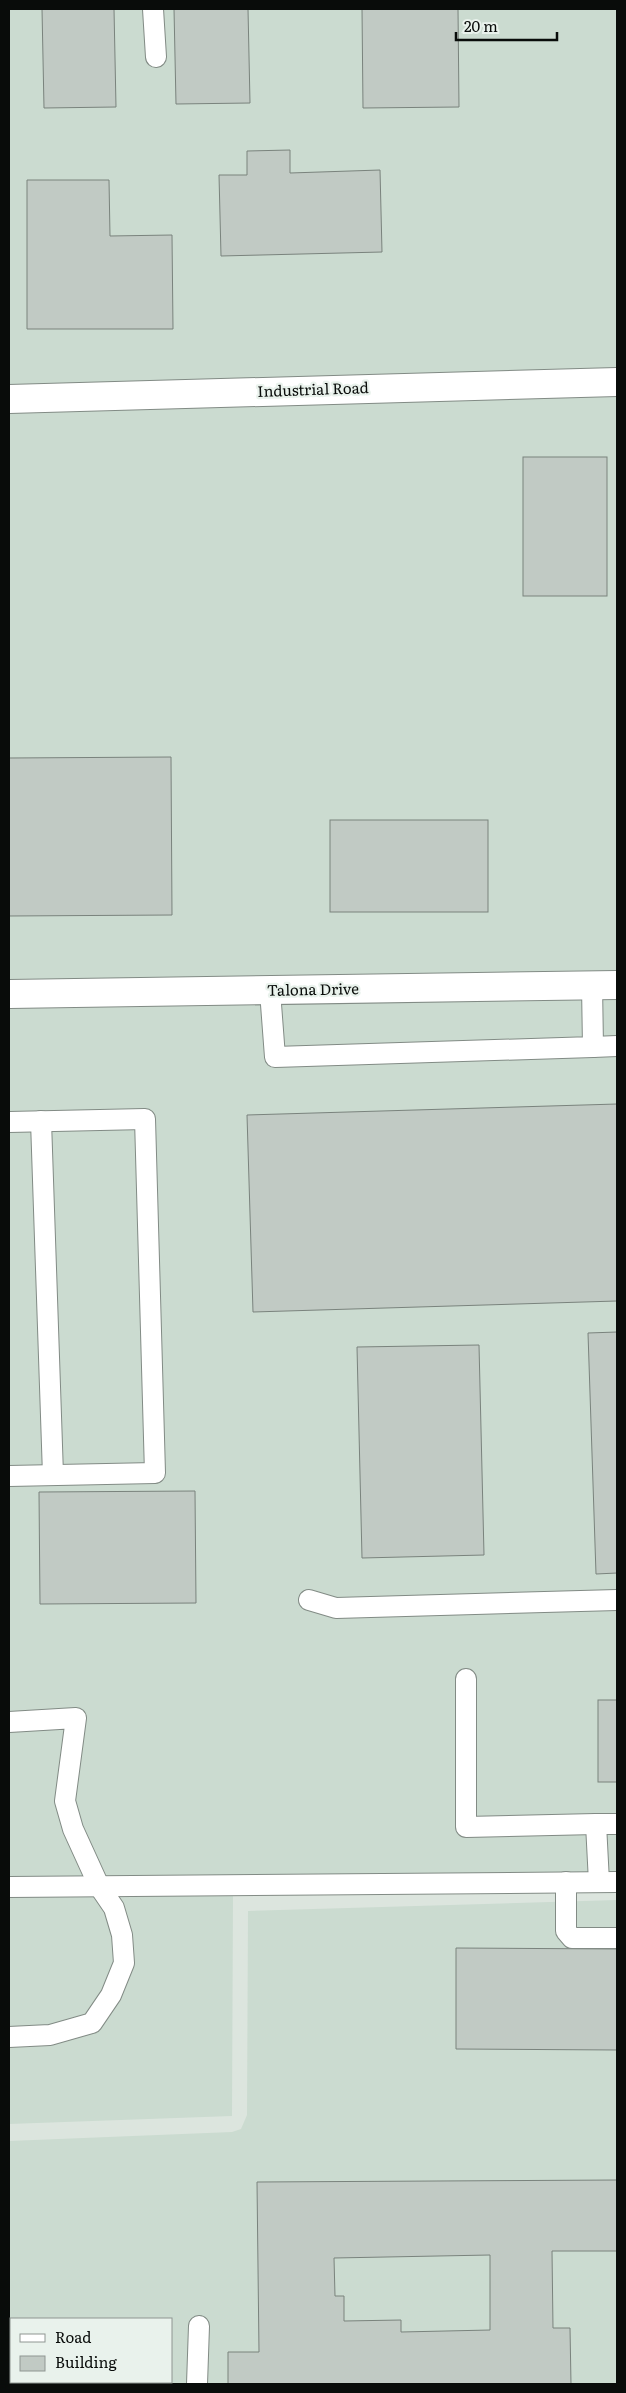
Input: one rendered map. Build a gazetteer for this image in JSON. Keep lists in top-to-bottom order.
{
  "streets": {
    "street": ["Industrial Road", "Talona Drive"]
  },
  "legend": ["Road", "Building"],
  "scale_bar": "20 m"
}
